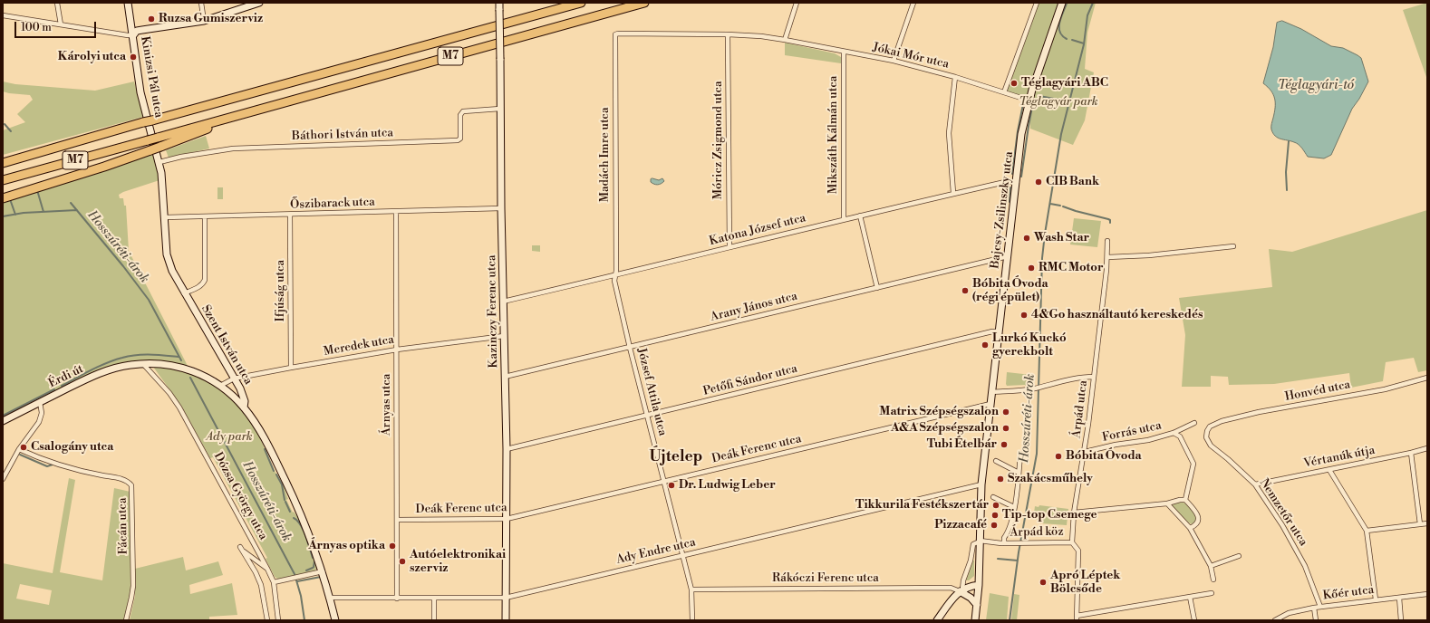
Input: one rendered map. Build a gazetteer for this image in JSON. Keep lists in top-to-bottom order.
{
  "streets": {
    "highway": ["M7"],
    "main road": [
      "Kinizsi Pál utca",
      "Bajcsy-Zsilinszky utca",
      "Kazinczy Ferenc utca",
      "Szent István utca",
      "Érdi út"
    ],
    "street": [
      "Jókai Mór utca",
      "Báthori István utca",
      "Mikszáth Kálmán utca",
      "Móricz Zsigmond utca",
      "Madách Imre utca",
      "Őszibarack utca",
      "Katona József utca",
      "Ifjúság utca",
      "Arany János utca",
      "Meredek utca",
      "Petőfi Sándor utca",
      "Honvéd utca",
      "József Attila utca",
      "Árnyas utca",
      "Árpád utca",
      "Forrás utca",
      "Deák Ferenc utca",
      "Vértanúk útja",
      "Dózsa György utca",
      "Nemzetőr utca",
      "Fácán utca",
      "Árpád köz",
      "Ady Endre utca",
      "Rákóczi Ferenc utca",
      "Kőér utca"
    ]
  },
  "crossings": [
    ["Jókai Mór utca", "Mikszáth Kálmán utca"],
    ["Jókai Mór utca", "Móricz Zsigmond utca"],
    ["Jókai Mór utca", "Madách Imre utca"],
    ["Jókai Mór utca", "Bajcsy-Zsilinszky utca"],
    ["Kinizsi Pál utca", "Szent István utca"],
    ["Báthori István utca", "Kazinczy Ferenc utca"],
    ["Báthori István utca", "Szent István utca"],
    ["Mikszáth Kálmán utca", "Katona József utca"],
    ["Móricz Zsigmond utca", "Katona József utca"],
    ["Madách Imre utca", "Katona József utca"],
    ["Madách Imre utca", "József Attila utca"],
    ["Őszibarack utca", "Ifjúság utca"],
    ["Őszibarack utca", "Kazinczy Ferenc utca"],
    ["Őszibarack utca", "Szent István utca"],
    ["Őszibarack utca", "Árnyas utca"],
    ["Bajcsy-Zsilinszky utca", "Katona József utca"],
    ["Bajcsy-Zsilinszky utca", "Arany János utca"],
    ["Bajcsy-Zsilinszky utca", "Petőfi Sándor utca"],
    ["Bajcsy-Zsilinszky utca", "Deák Ferenc utca"],
    ["Bajcsy-Zsilinszky utca", "Árpád köz"],
    ["Bajcsy-Zsilinszky utca", "Ady Endre utca"],
    ["Katona József utca", "Kazinczy Ferenc utca"],
    ["Katona József utca", "József Attila utca"],
    ["Ifjúság utca", "Meredek utca"],
    ["Arany János utca", "Kazinczy Ferenc utca"],
    ["Arany János utca", "József Attila utca"],
    ["Kazinczy Ferenc utca", "Meredek utca"],
    ["Kazinczy Ferenc utca", "Petőfi Sándor utca"],
    ["Kazinczy Ferenc utca", "Deák Ferenc utca"],
    ["Kazinczy Ferenc utca", "Ady Endre utca"],
    ["Szent István utca", "Meredek utca"],
    ["Szent István utca", "Érdi út"],
    ["Szent István utca", "Ady Endre utca"],
    ["Meredek utca", "Érdi út"],
    ["Meredek utca", "Árnyas utca"],
    ["Érdi út", "Dózsa György utca"],
    ["Petőfi Sándor utca", "József Attila utca"],
    ["Honvéd utca", "Nemzetőr utca"],
    ["József Attila utca", "Deák Ferenc utca"],
    ["József Attila utca", "Ady Endre utca"],
    ["József Attila utca", "Rákóczi Ferenc utca"],
    ["Árnyas utca", "Deák Ferenc utca"],
    ["Árnyas utca", "Ady Endre utca"],
    ["Árpád utca", "Forrás utca"],
    ["Árpád utca", "Árpád köz"],
    ["Vértanúk útja", "Nemzetőr utca"],
    ["Nemzetőr utca", "Kőér utca"]
  ],
  "districts": ["Újtelep"],
  "water": ["Téglagyári-tó", "Hosszúréti-árok"],
  "parks": ["Téglagyár park", "Ady park"],
  "places": [
    "Ruzsa Gumiszerviz",
    "Károlyi utca",
    "Téglagyári ABC",
    "CIB Bank",
    "Wash Star",
    "RMC Motor",
    "Bóbita Óvoda (régi épület)",
    "4&Go használtautó kereskedés",
    "Lurkó Kuckó gyerekbolt",
    "Matrix Szépségszalon",
    "A&A Szépségszalon",
    "Tubi Ételbár",
    "Csalogány utca",
    "Bóbita Óvoda",
    "Szakácsműhely",
    "Dr. Ludwig Leber",
    "Tikkurila Festékszertár",
    "Tip-top Csemege",
    "Pizzacafé",
    "Árnyas optika",
    "Autóelektronikai szerviz",
    "Apró Léptek Bölcsőde"
  ],
  "scale_bar": "100 m"
}
